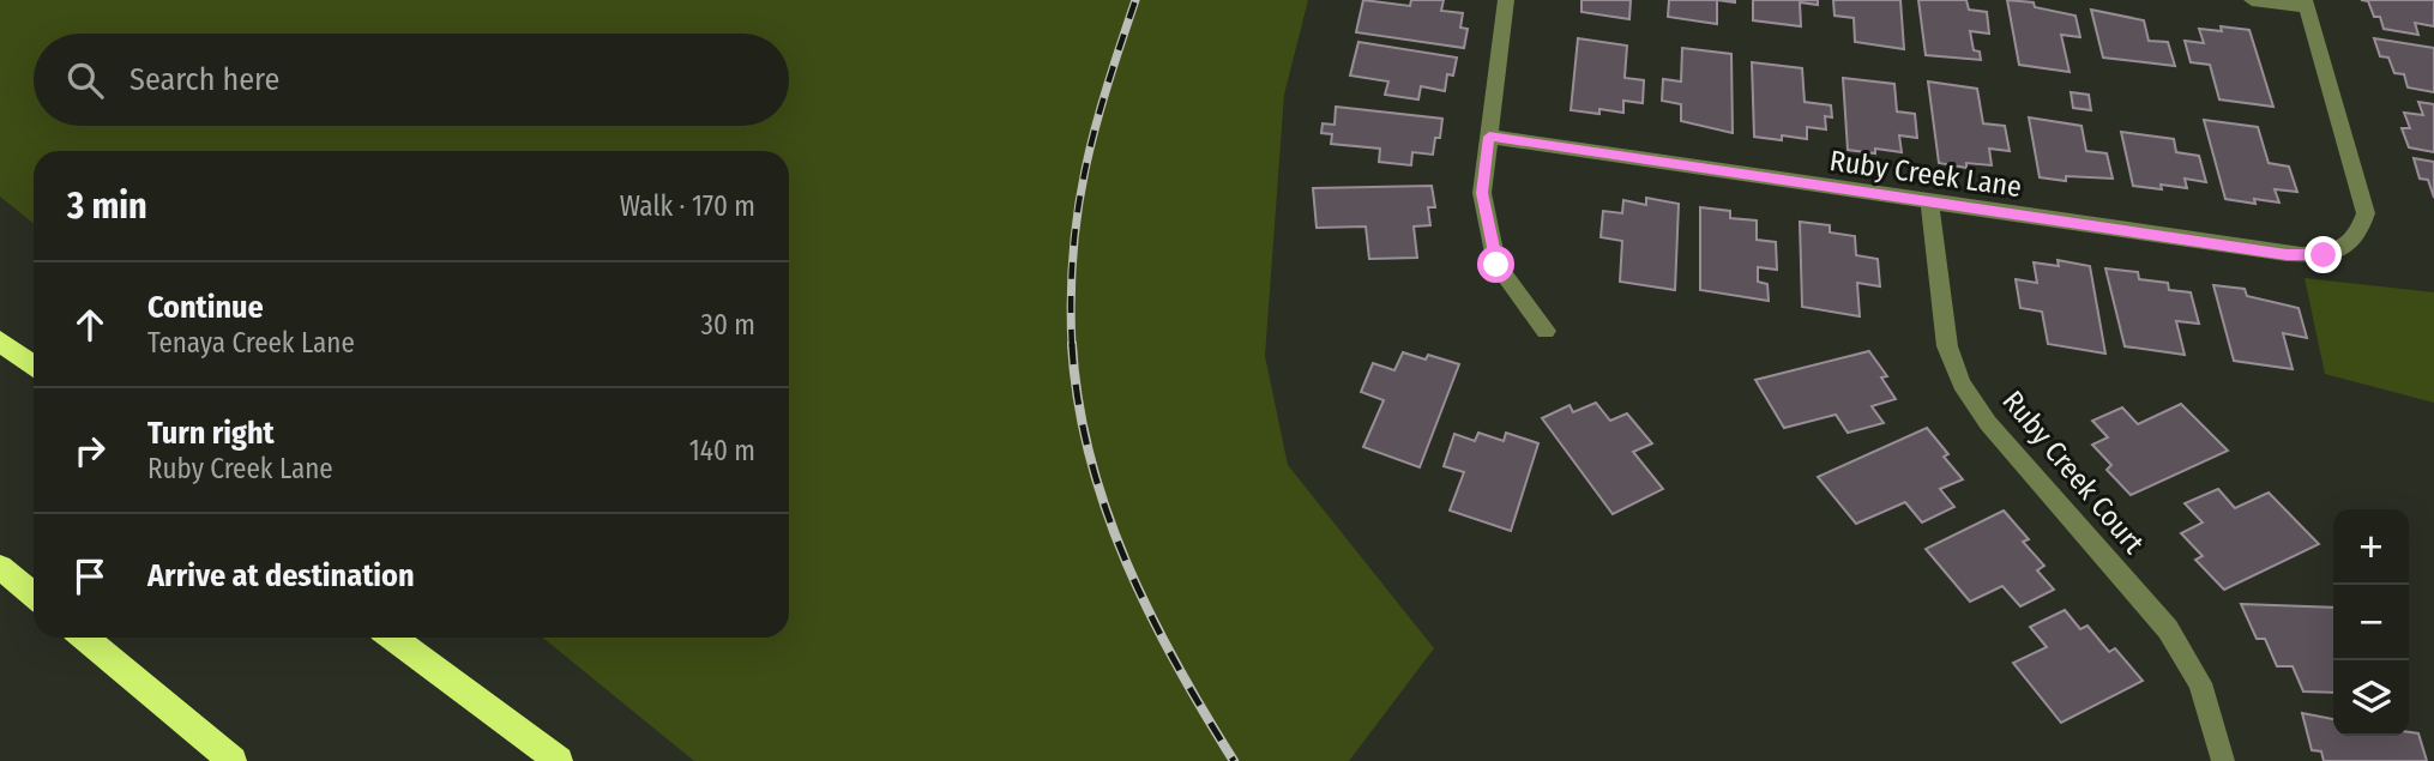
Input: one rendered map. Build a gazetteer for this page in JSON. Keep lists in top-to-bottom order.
{
  "streets": {
    "street": ["Ruby Creek Lane", "Ruby Creek Court"]
  },
  "crossings": [
    ["Ruby Creek Lane", "Ruby Creek Court"]
  ],
  "page": {
    "search": "Search here",
    "heading": ["3 min", "Walk · 170 m"],
    "list": [
      ["Continue", "Tenaya Creek Lane", "30 m"],
      ["Turn right", "Ruby Creek Lane", "140 m"],
      "Arrive at destination"
    ],
    "map_buttons": ["+", "−"]
  }
}
